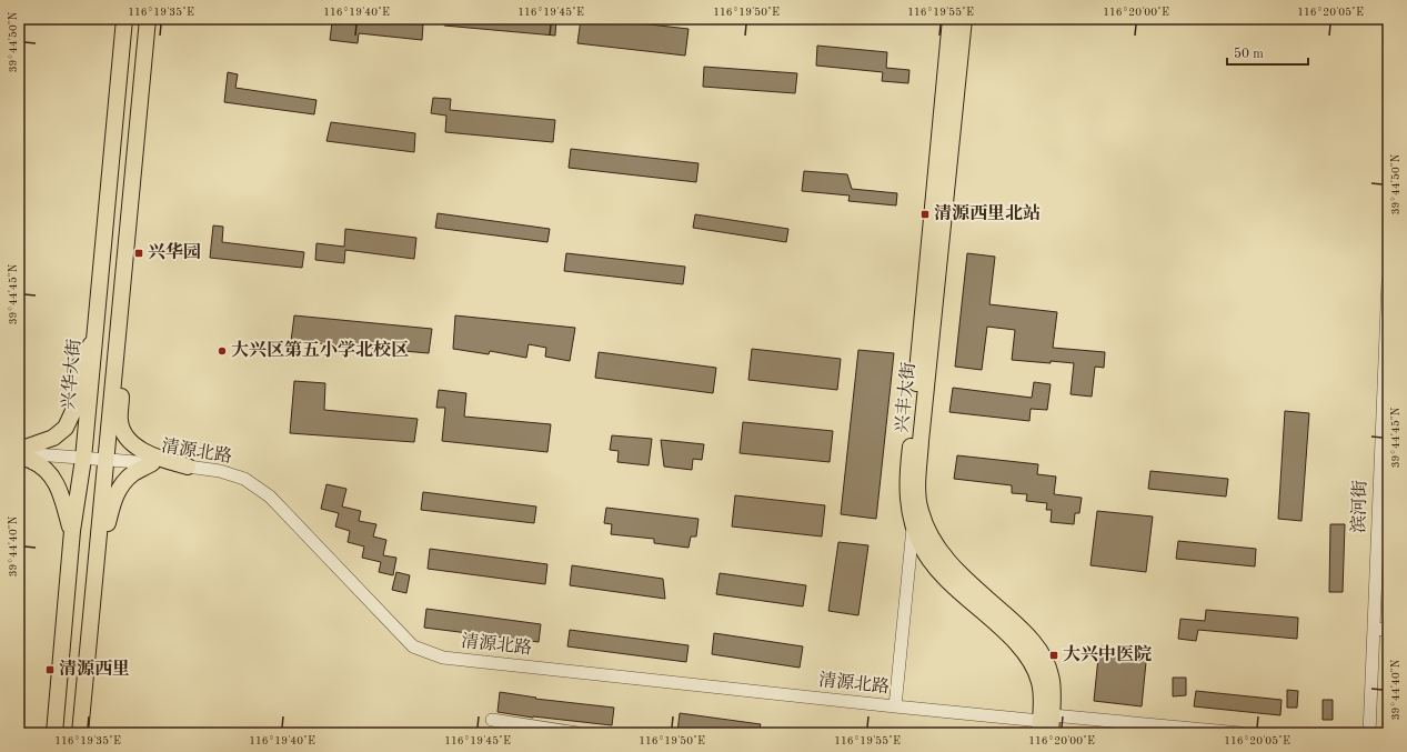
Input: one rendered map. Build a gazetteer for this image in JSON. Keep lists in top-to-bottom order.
{
  "streets": {
    "main road": ["兴华大街", "兴丰大街"],
    "street": ["清源北路", "滨河街"]
  },
  "crossings": [
    ["兴华大街", "清源北路"],
    ["兴丰大街", "清源北路"]
  ],
  "places": {
    "transit": [
      "清源西里北站",
      "兴华园",
      "大兴中医院",
      "清源西里"
    ],
    "other": ["大兴区第五小学北校区"]
  },
  "scale_bar": "50 m",
  "coordinates": [
    "116°19'35\"E",
    "116°19'40\"E",
    "116°19'45\"E",
    "116°19'50\"E",
    "116°19'55\"E",
    "116°20'00\"E",
    "116°20'05\"E",
    "39°44'50\"N",
    "39°44'45\"N",
    "39°44'40\"N"
  ]
}
